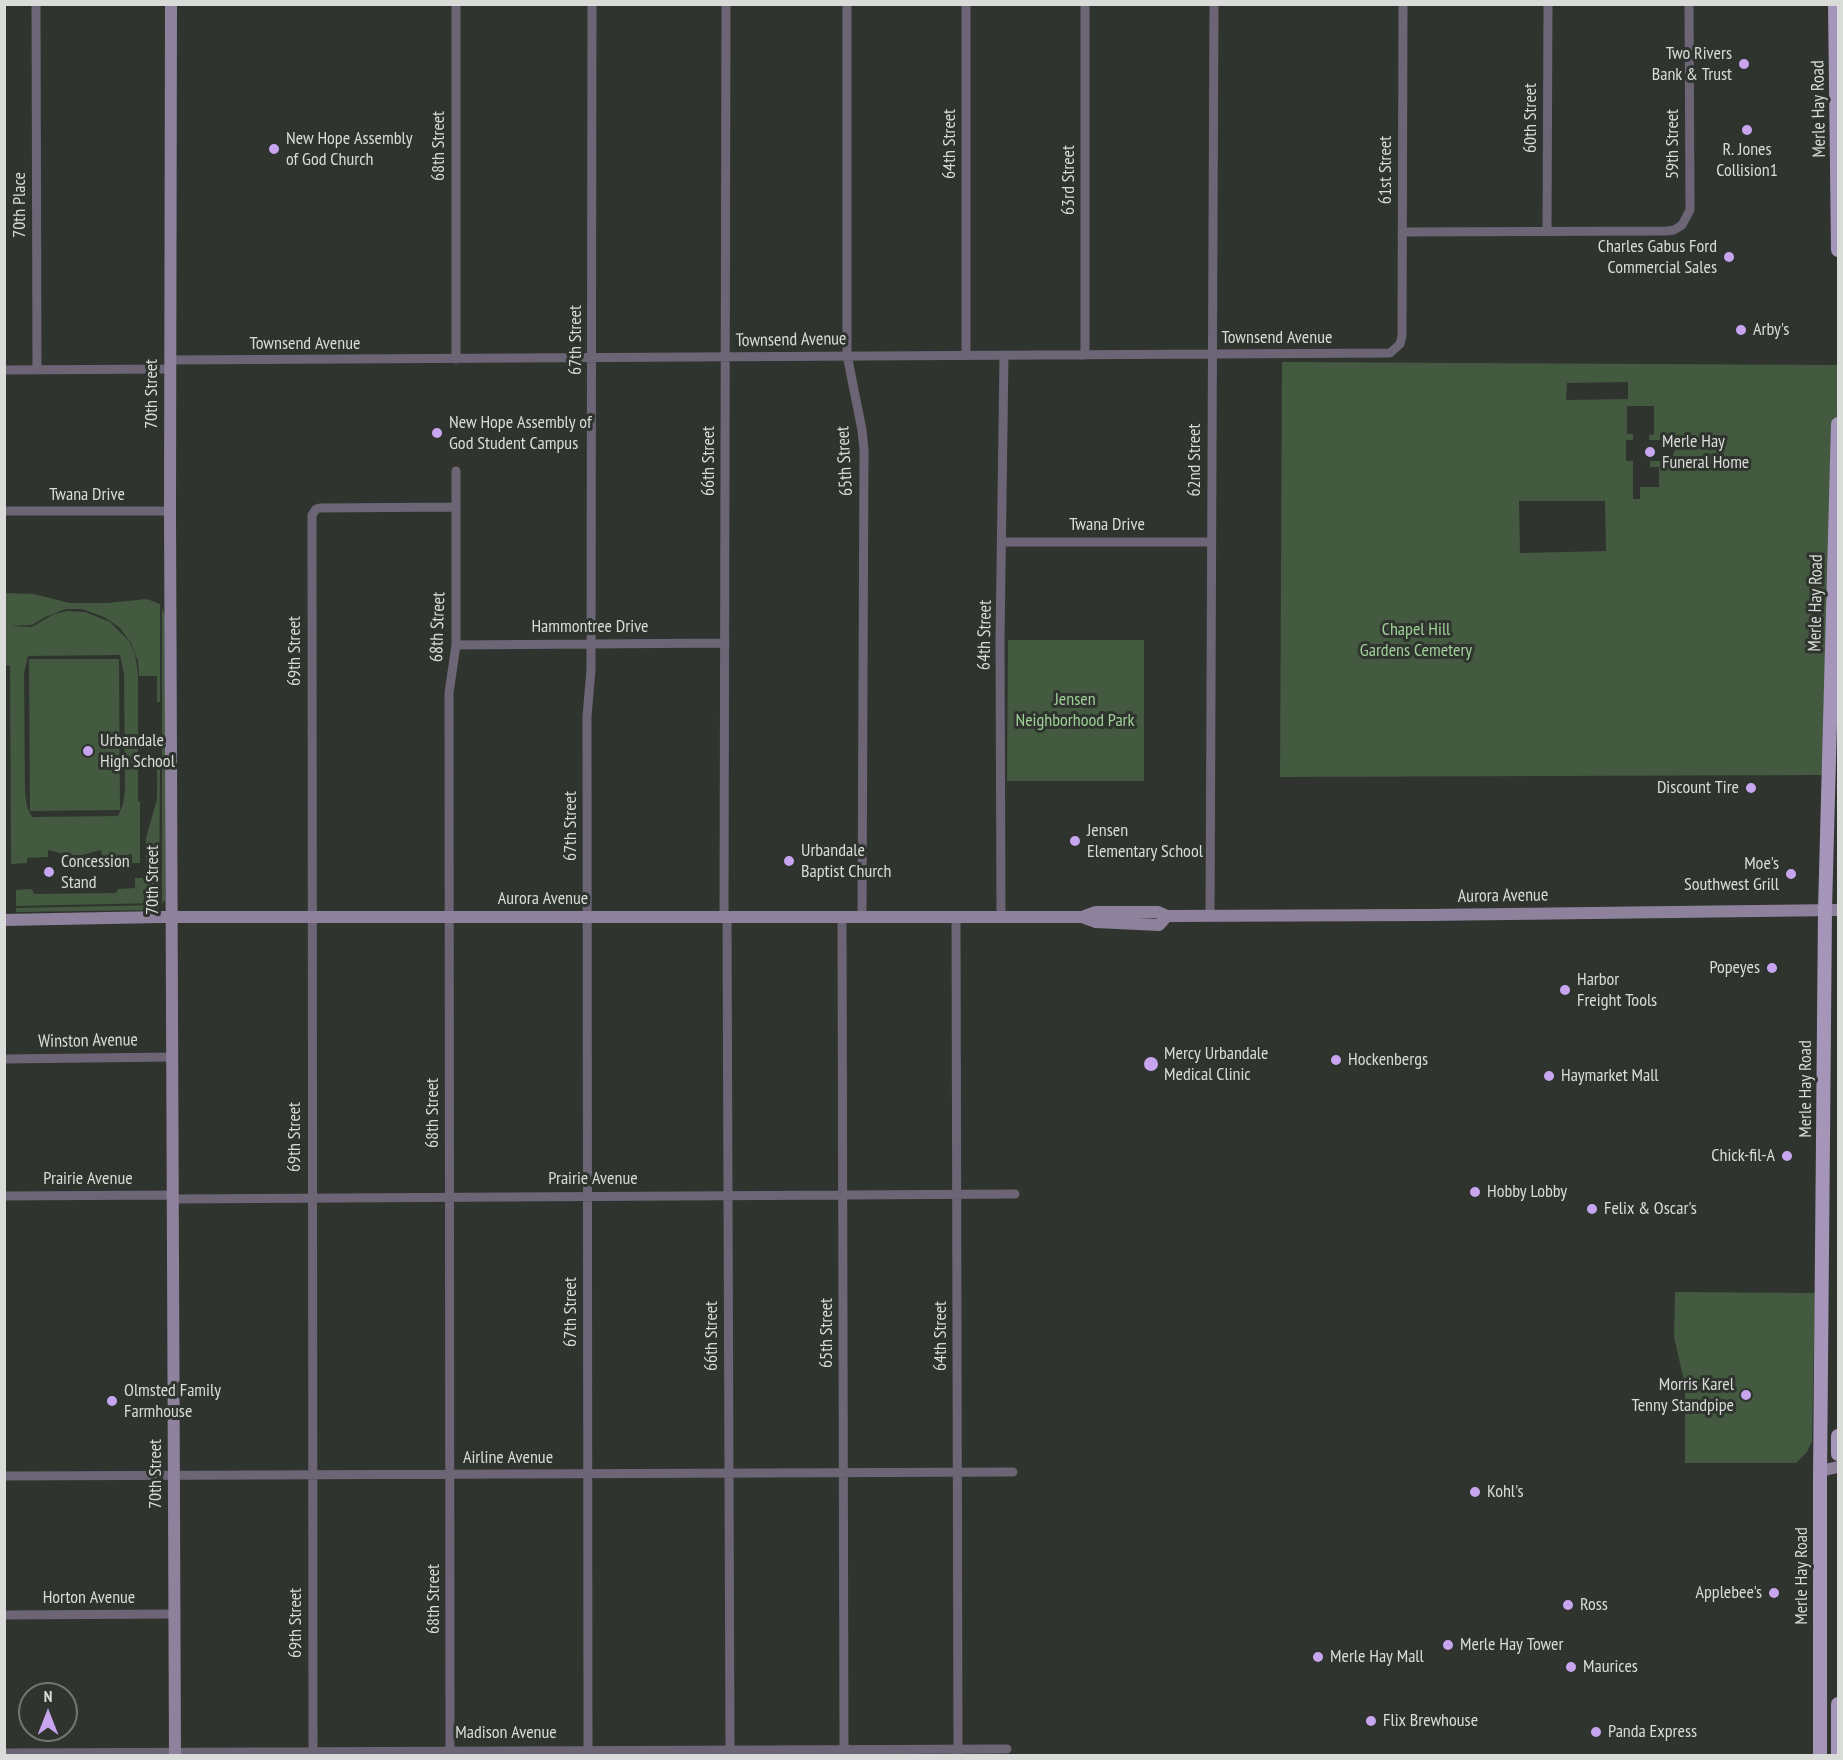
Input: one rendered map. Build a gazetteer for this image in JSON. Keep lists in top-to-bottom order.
{
  "streets": {
    "main road": ["Merle Hay Road"],
    "street": [
      "60th Street",
      "64th Street",
      "59th Street",
      "68th Street",
      "61st Street",
      "63rd Street",
      "70th Place",
      "Townsend Avenue",
      "67th Street",
      "70th Street",
      "62nd Street",
      "66th Street",
      "65th Street",
      "Twana Drive",
      "Hammontree Drive",
      "69th Street",
      "Aurora Avenue",
      "Winston Avenue",
      "Prairie Avenue",
      "Airline Avenue",
      "Horton Avenue",
      "Madison Avenue"
    ]
  },
  "crossings": [
    ["Merle Hay Road", "Aurora Avenue"],
    ["60th Street", "59th Street"],
    ["64th Street", "Townsend Avenue"],
    ["64th Street", "Twana Drive"],
    ["64th Street", "Aurora Avenue"],
    ["64th Street", "Prairie Avenue"],
    ["64th Street", "Airline Avenue"],
    ["64th Street", "Madison Avenue"],
    ["68th Street", "Townsend Avenue"],
    ["68th Street", "Hammontree Drive"],
    ["68th Street", "69th Street"],
    ["68th Street", "Aurora Avenue"],
    ["68th Street", "Prairie Avenue"],
    ["68th Street", "Airline Avenue"],
    ["68th Street", "Madison Avenue"],
    ["61st Street", "Townsend Avenue"],
    ["63rd Street", "Townsend Avenue"],
    ["70th Place", "Townsend Avenue"],
    ["Townsend Avenue", "67th Street"],
    ["Townsend Avenue", "70th Street"],
    ["Townsend Avenue", "62nd Street"],
    ["Townsend Avenue", "66th Street"],
    ["Townsend Avenue", "65th Street"],
    ["67th Street", "Hammontree Drive"],
    ["67th Street", "Aurora Avenue"],
    ["67th Street", "Prairie Avenue"],
    ["67th Street", "Airline Avenue"],
    ["67th Street", "Madison Avenue"],
    ["70th Street", "Twana Drive"],
    ["70th Street", "Aurora Avenue"],
    ["70th Street", "Winston Avenue"],
    ["70th Street", "Prairie Avenue"],
    ["70th Street", "Airline Avenue"],
    ["70th Street", "Horton Avenue"],
    ["70th Street", "Madison Avenue"],
    ["62nd Street", "Twana Drive"],
    ["62nd Street", "Aurora Avenue"],
    ["66th Street", "Hammontree Drive"],
    ["66th Street", "Aurora Avenue"],
    ["66th Street", "Prairie Avenue"],
    ["66th Street", "Airline Avenue"],
    ["66th Street", "Madison Avenue"],
    ["65th Street", "Aurora Avenue"],
    ["65th Street", "Prairie Avenue"],
    ["65th Street", "Airline Avenue"],
    ["65th Street", "Madison Avenue"],
    ["69th Street", "Aurora Avenue"],
    ["69th Street", "Prairie Avenue"],
    ["69th Street", "Airline Avenue"],
    ["69th Street", "Madison Avenue"]
  ],
  "parks": ["Chapel Hill Gardens Cemetery", "Jensen Neighborhood Park"],
  "places": [
    "Two Rivers Bank & Trust",
    "R. Jones Collision1",
    "New Hope Assembly of God Church",
    "Charles Gabus Ford Commercial Sales",
    "Arby's",
    "New Hope Assembly of God Student Campus",
    "Merle Hay Funeral Home",
    "Urbandale High School",
    "Discount Tire",
    "Jensen Elementary School",
    "Urbandale Baptist Church",
    "Concession Stand",
    "Moe's Southwest Grill",
    "Popeyes",
    "Harbor Freight Tools",
    "Hockenbergs",
    "Mercy Urbandale Medical Clinic",
    "Haymarket Mall",
    "Chick-fil-A",
    "Hobby Lobby",
    "Felix & Oscar's",
    "Morris Karel Tenny Standpipe",
    "Olmsted Family Farmhouse",
    "Kohl's",
    "Applebee's",
    "Ross",
    "Merle Hay Tower",
    "Merle Hay Mall",
    "Maurices",
    "Flix Brewhouse",
    "Panda Express"
  ],
  "north": "top"
}
